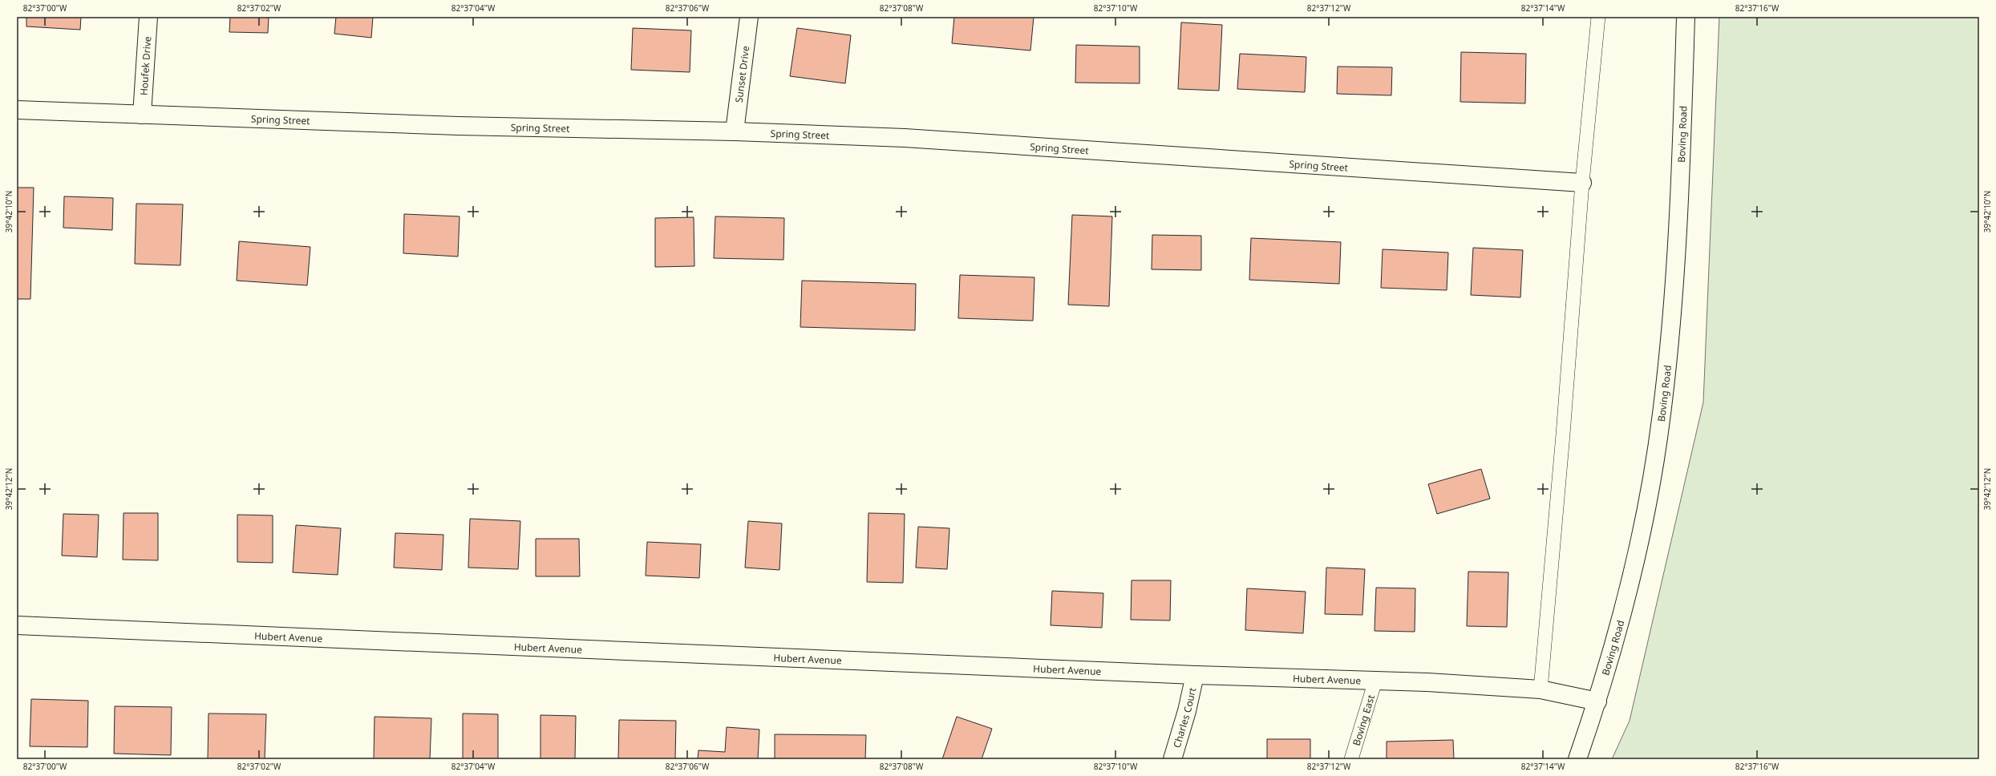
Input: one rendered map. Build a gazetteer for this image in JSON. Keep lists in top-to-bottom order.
{
  "streets": {
    "street": [
      "Houfek Drive",
      "Sunset Drive",
      "Spring Street",
      "Boving Road",
      "Hubert Avenue",
      "Charles Court"
    ],
    "lane": ["Boving East"]
  },
  "crossings": [
    ["Houfek Drive", "Spring Street"],
    ["Sunset Drive", "Spring Street"],
    ["Boving Road", "Hubert Avenue"],
    ["Hubert Avenue", "Charles Court"],
    ["Hubert Avenue", "Boving East"]
  ],
  "coordinates": [
    "82°37'00\"W",
    "82°37'02\"W",
    "82°37'04\"W",
    "82°37'06\"W",
    "82°37'08\"W",
    "82°37'10\"W",
    "82°37'12\"W",
    "82°37'14\"W",
    "82°37'16\"W",
    "39°42'10\"N",
    "39°42'12\"N"
  ]
}
